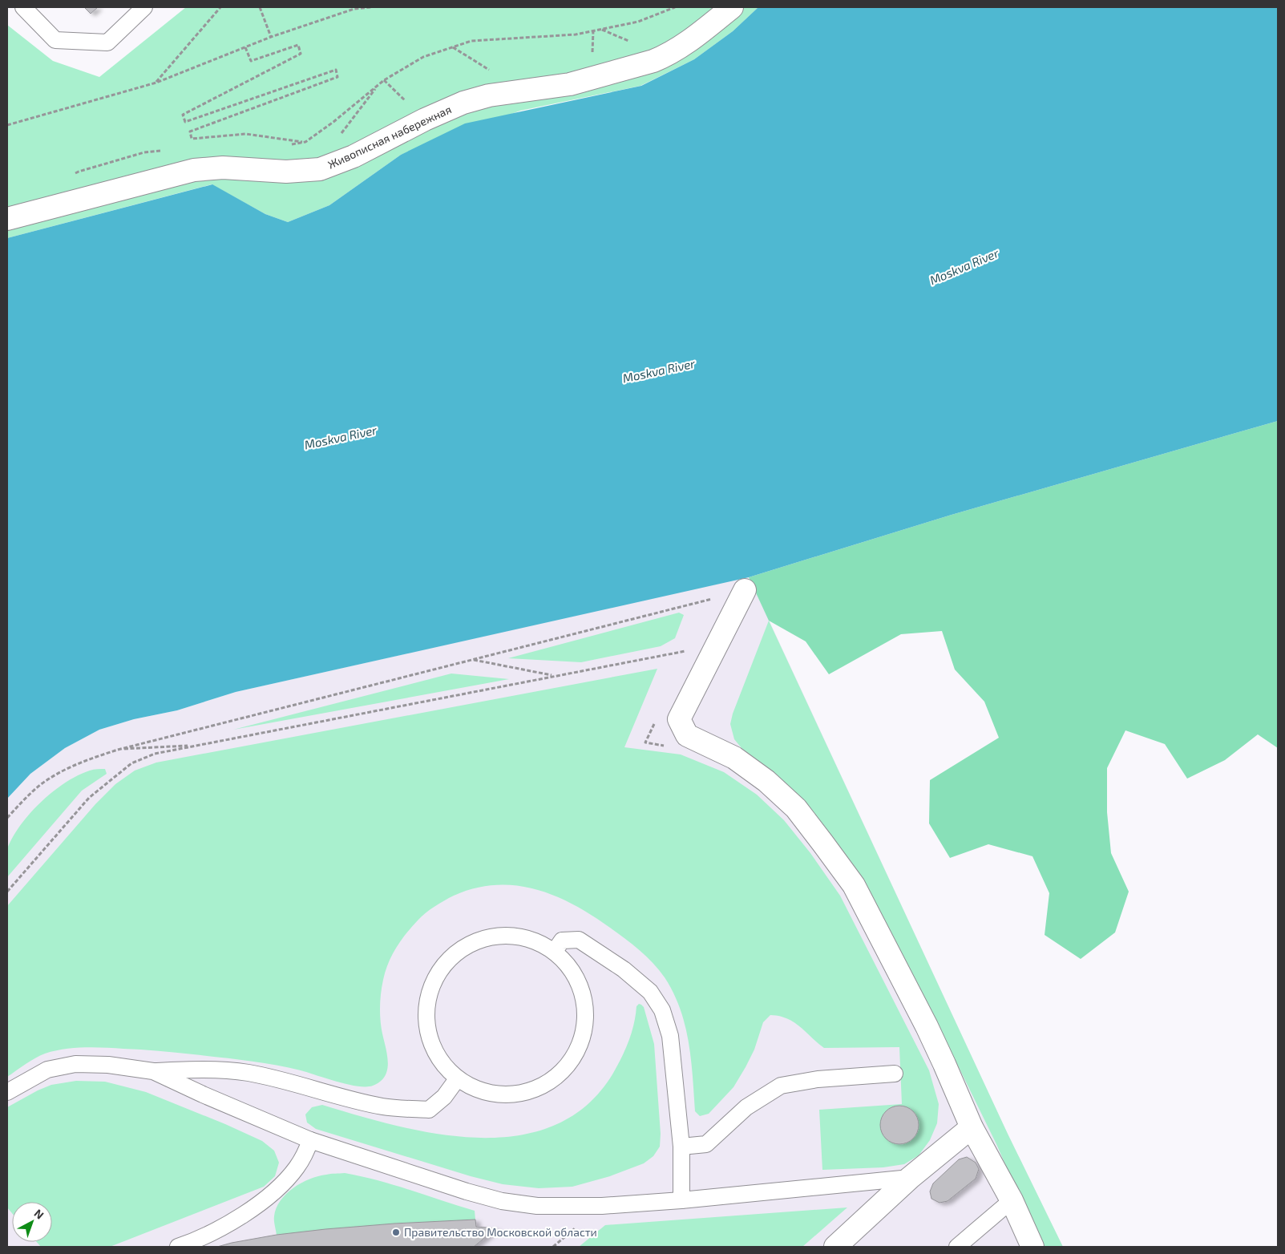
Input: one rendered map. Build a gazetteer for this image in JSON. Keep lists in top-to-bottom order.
{
  "streets": {
    "street": ["Живописная набережная"]
  },
  "water": ["Moskva River"],
  "places": ["Правительство Московской области"],
  "north": "top right"
}
